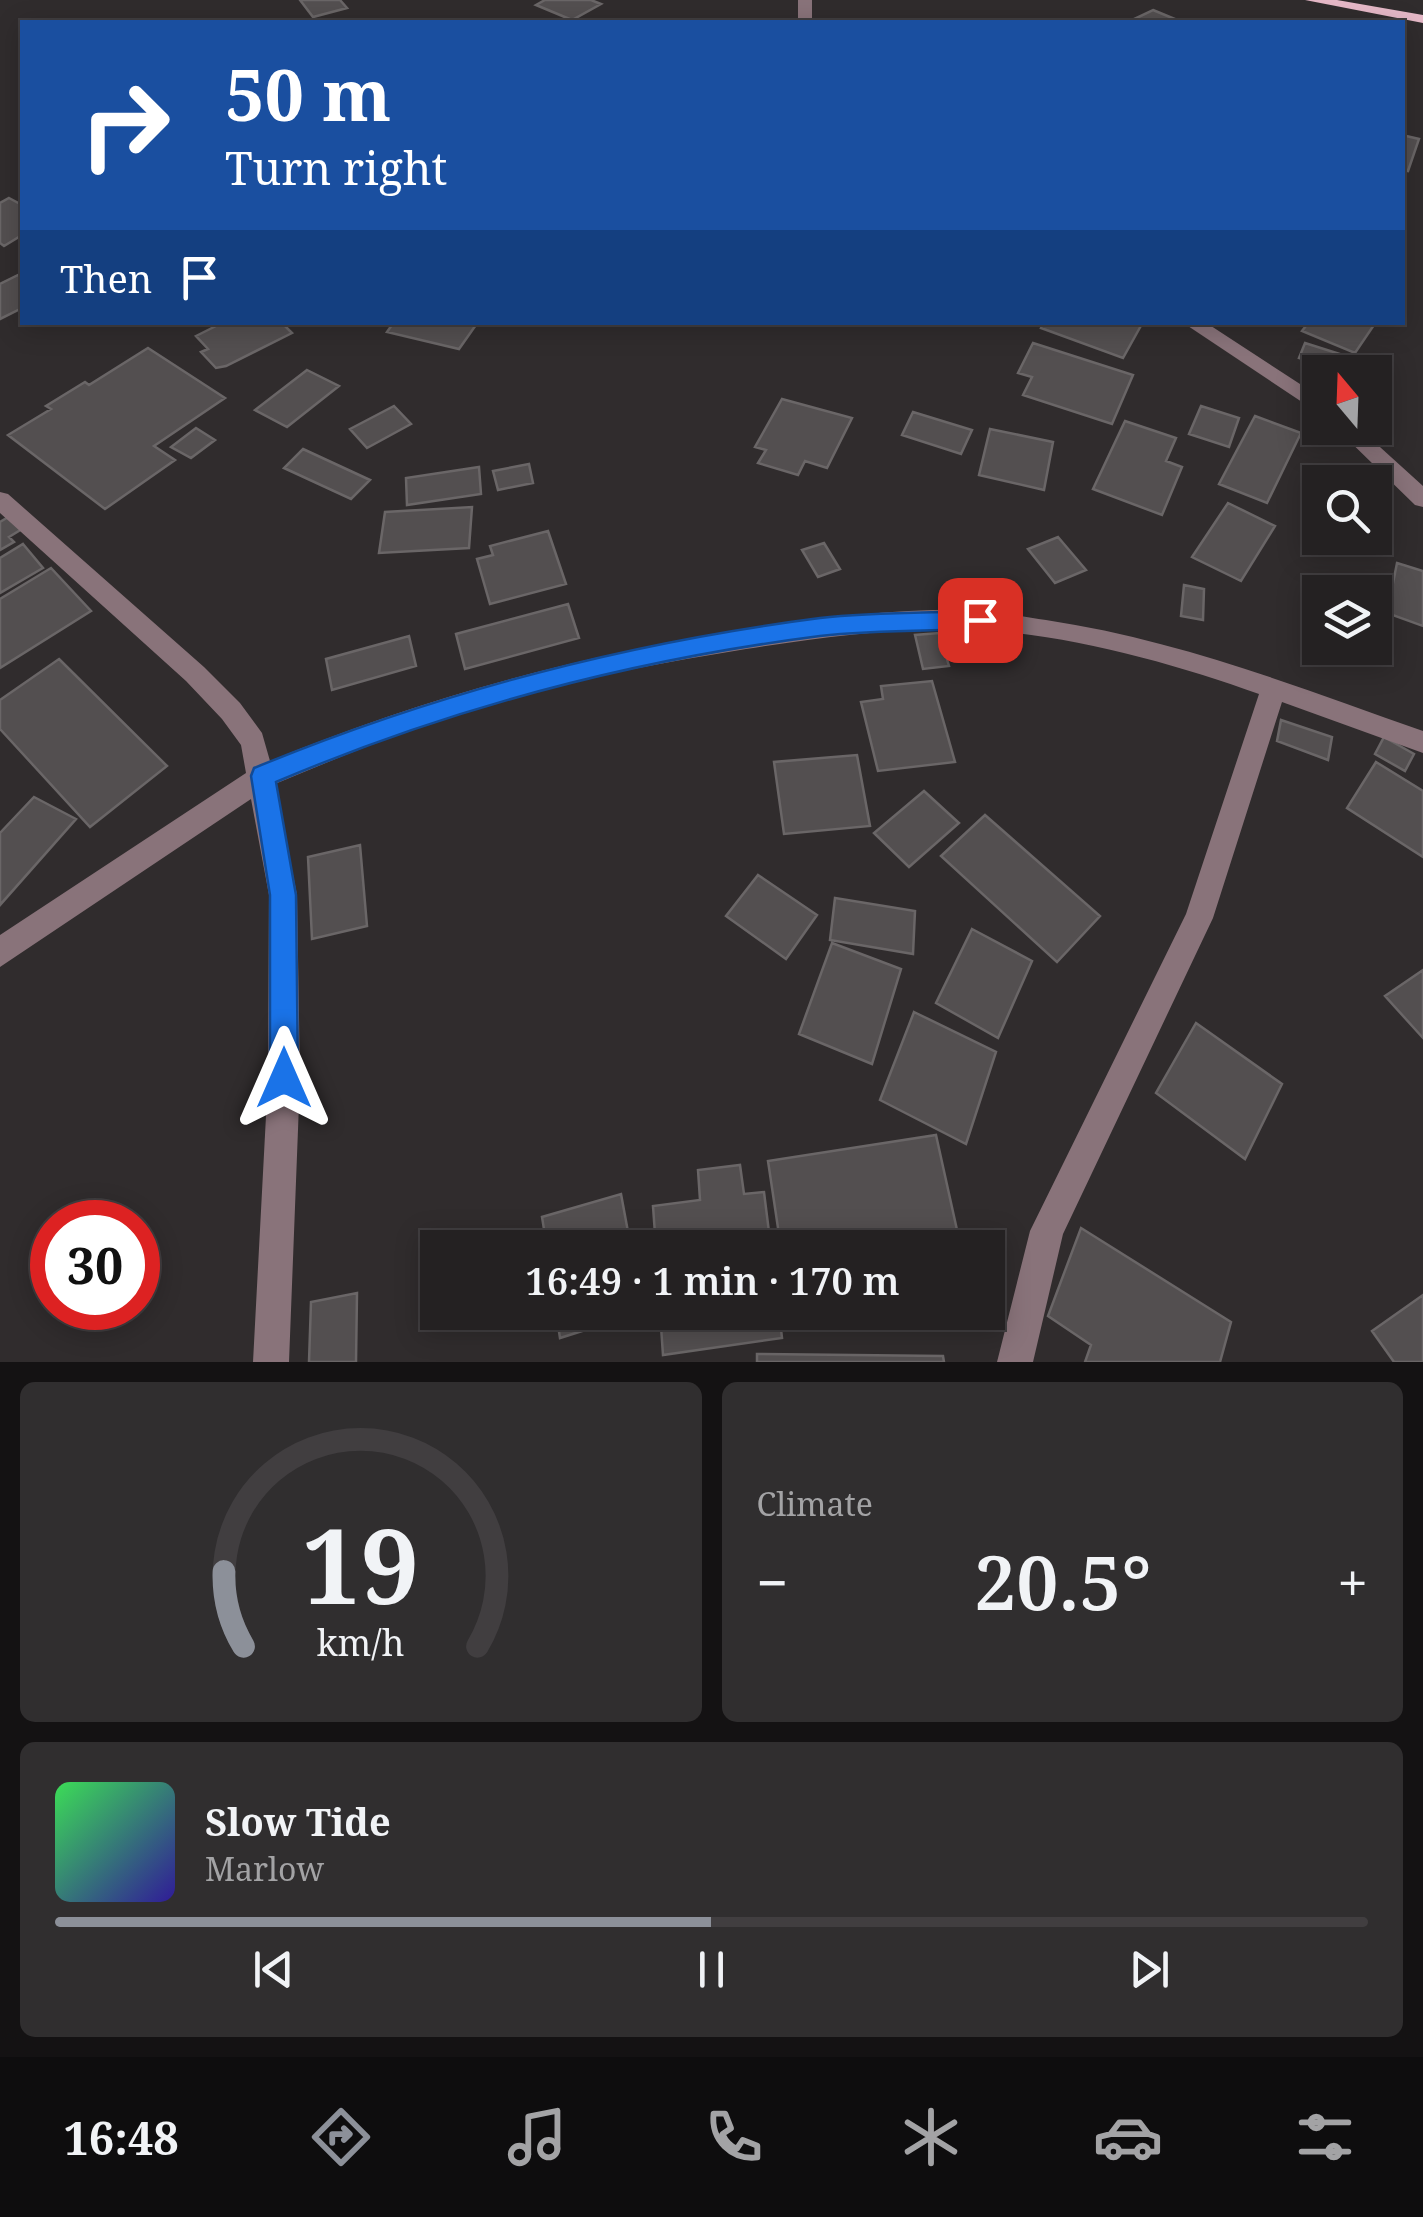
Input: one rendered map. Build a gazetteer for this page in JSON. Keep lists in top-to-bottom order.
{
  "north": "top",
  "page": {
    "turn": ["50 m", "Turn right"],
    "then": "Then",
    "limit": "30",
    "trip": "16:49 · 1 min · 170 m",
    "tile": "Climate",
    "heat": ["−", "20.5°", "+"],
    "song": ["Slow Tide", "Marlow"],
    "tabs": "16:48",
    "gauge": ["19", "km/h"]
  }
}
